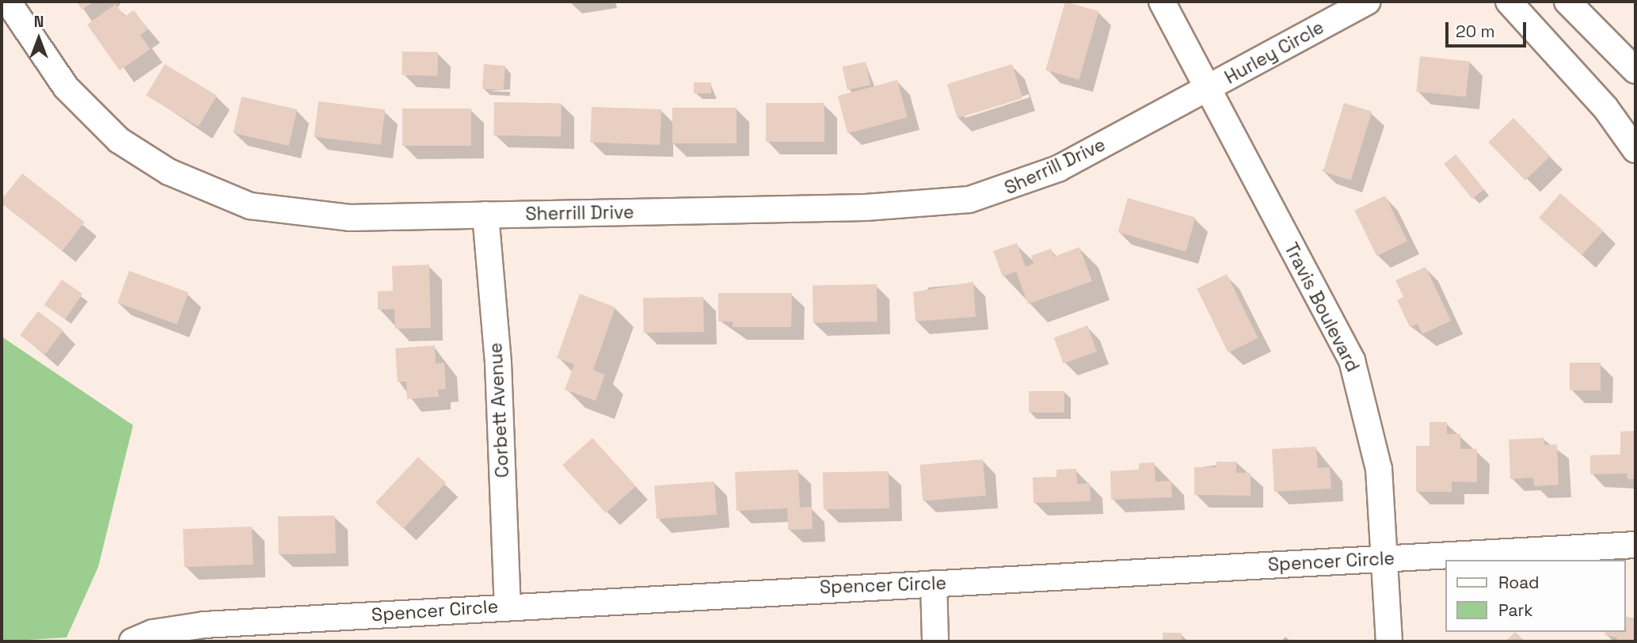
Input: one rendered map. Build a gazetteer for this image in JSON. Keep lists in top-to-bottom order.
{
  "streets": {
    "street": [
      "Hurley Circle",
      "Sherrill Drive",
      "Travis Boulevard",
      "Corbett Avenue",
      "Spencer Circle"
    ]
  },
  "crossings": [
    ["Hurley Circle", "Sherrill Drive"],
    ["Hurley Circle", "Travis Boulevard"],
    ["Sherrill Drive", "Travis Boulevard"],
    ["Sherrill Drive", "Corbett Avenue"],
    ["Travis Boulevard", "Spencer Circle"],
    ["Corbett Avenue", "Spencer Circle"]
  ],
  "legend": ["Road", "Park"],
  "scale_bar": "20 m",
  "north": "top"
}
